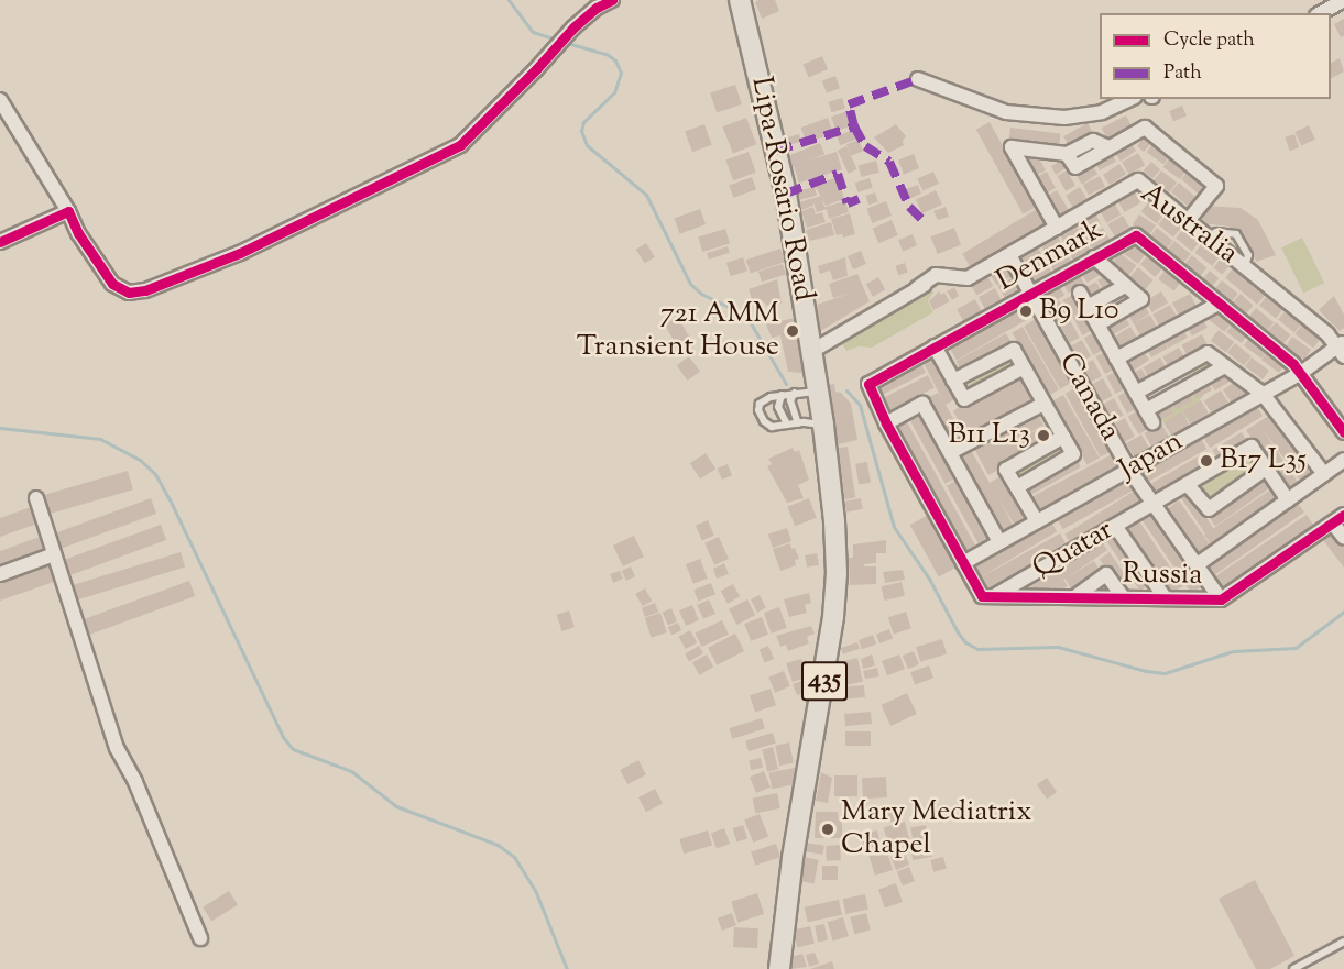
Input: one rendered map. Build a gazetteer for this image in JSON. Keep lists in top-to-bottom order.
{
  "streets": {
    "main road": ["Lipa-Rosario Road", "435"],
    "street": [
      "Australia",
      "Denmark",
      "Canada",
      "Japan",
      "Quatar",
      "Russia"
    ]
  },
  "crossings": [
    ["Lipa-Rosario Road", "Australia"],
    ["Australia", "Canada"],
    ["Australia", "Japan"],
    ["Denmark", "Canada"],
    ["Denmark", "Japan"],
    ["Canada", "Japan"],
    ["Canada", "Quatar"],
    ["Canada", "Russia"],
    ["Quatar", "Russia"]
  ],
  "places": [
    "B9 L10",
    "721 AMM Transient House",
    "B11 L13",
    "B17 L35",
    "Mary Mediatrix Chapel"
  ],
  "legend": ["Cycle path", "Path"]
}
